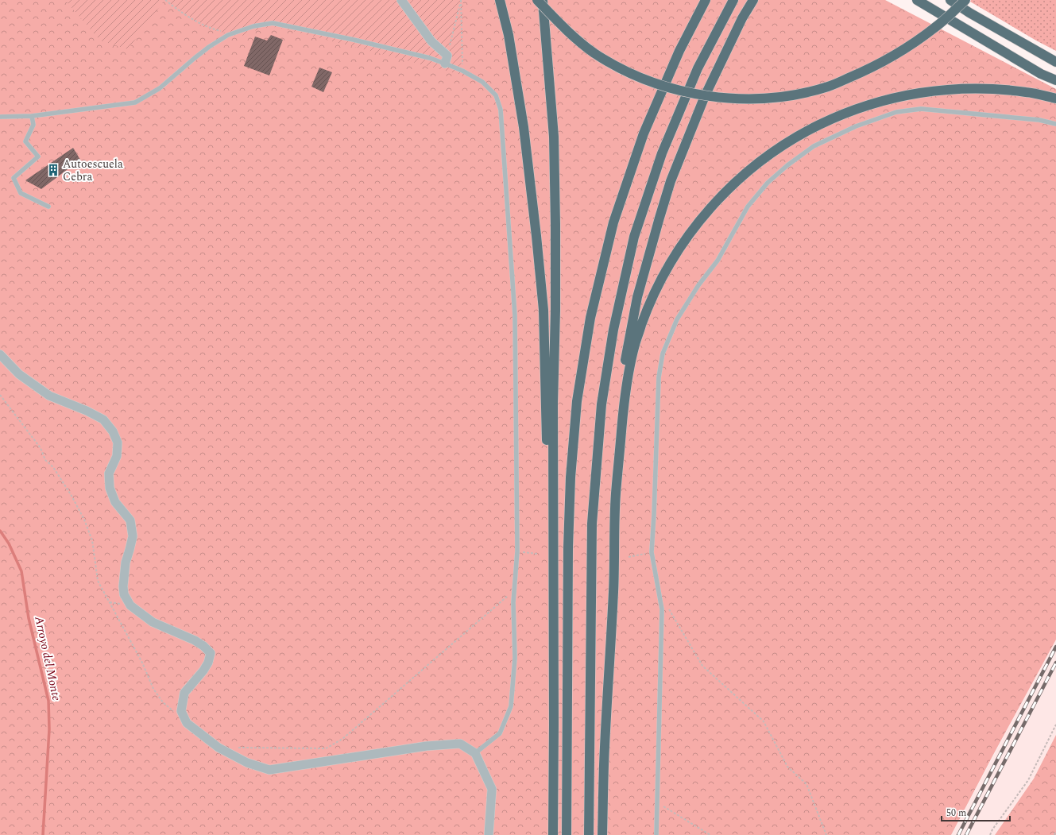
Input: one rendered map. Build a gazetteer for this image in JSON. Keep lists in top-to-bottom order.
{
  "water": ["Arroyo del Monte"],
  "places": {
    "building": ["Autoescuela Cebra"]
  },
  "scale_bar": "50 m"
}
